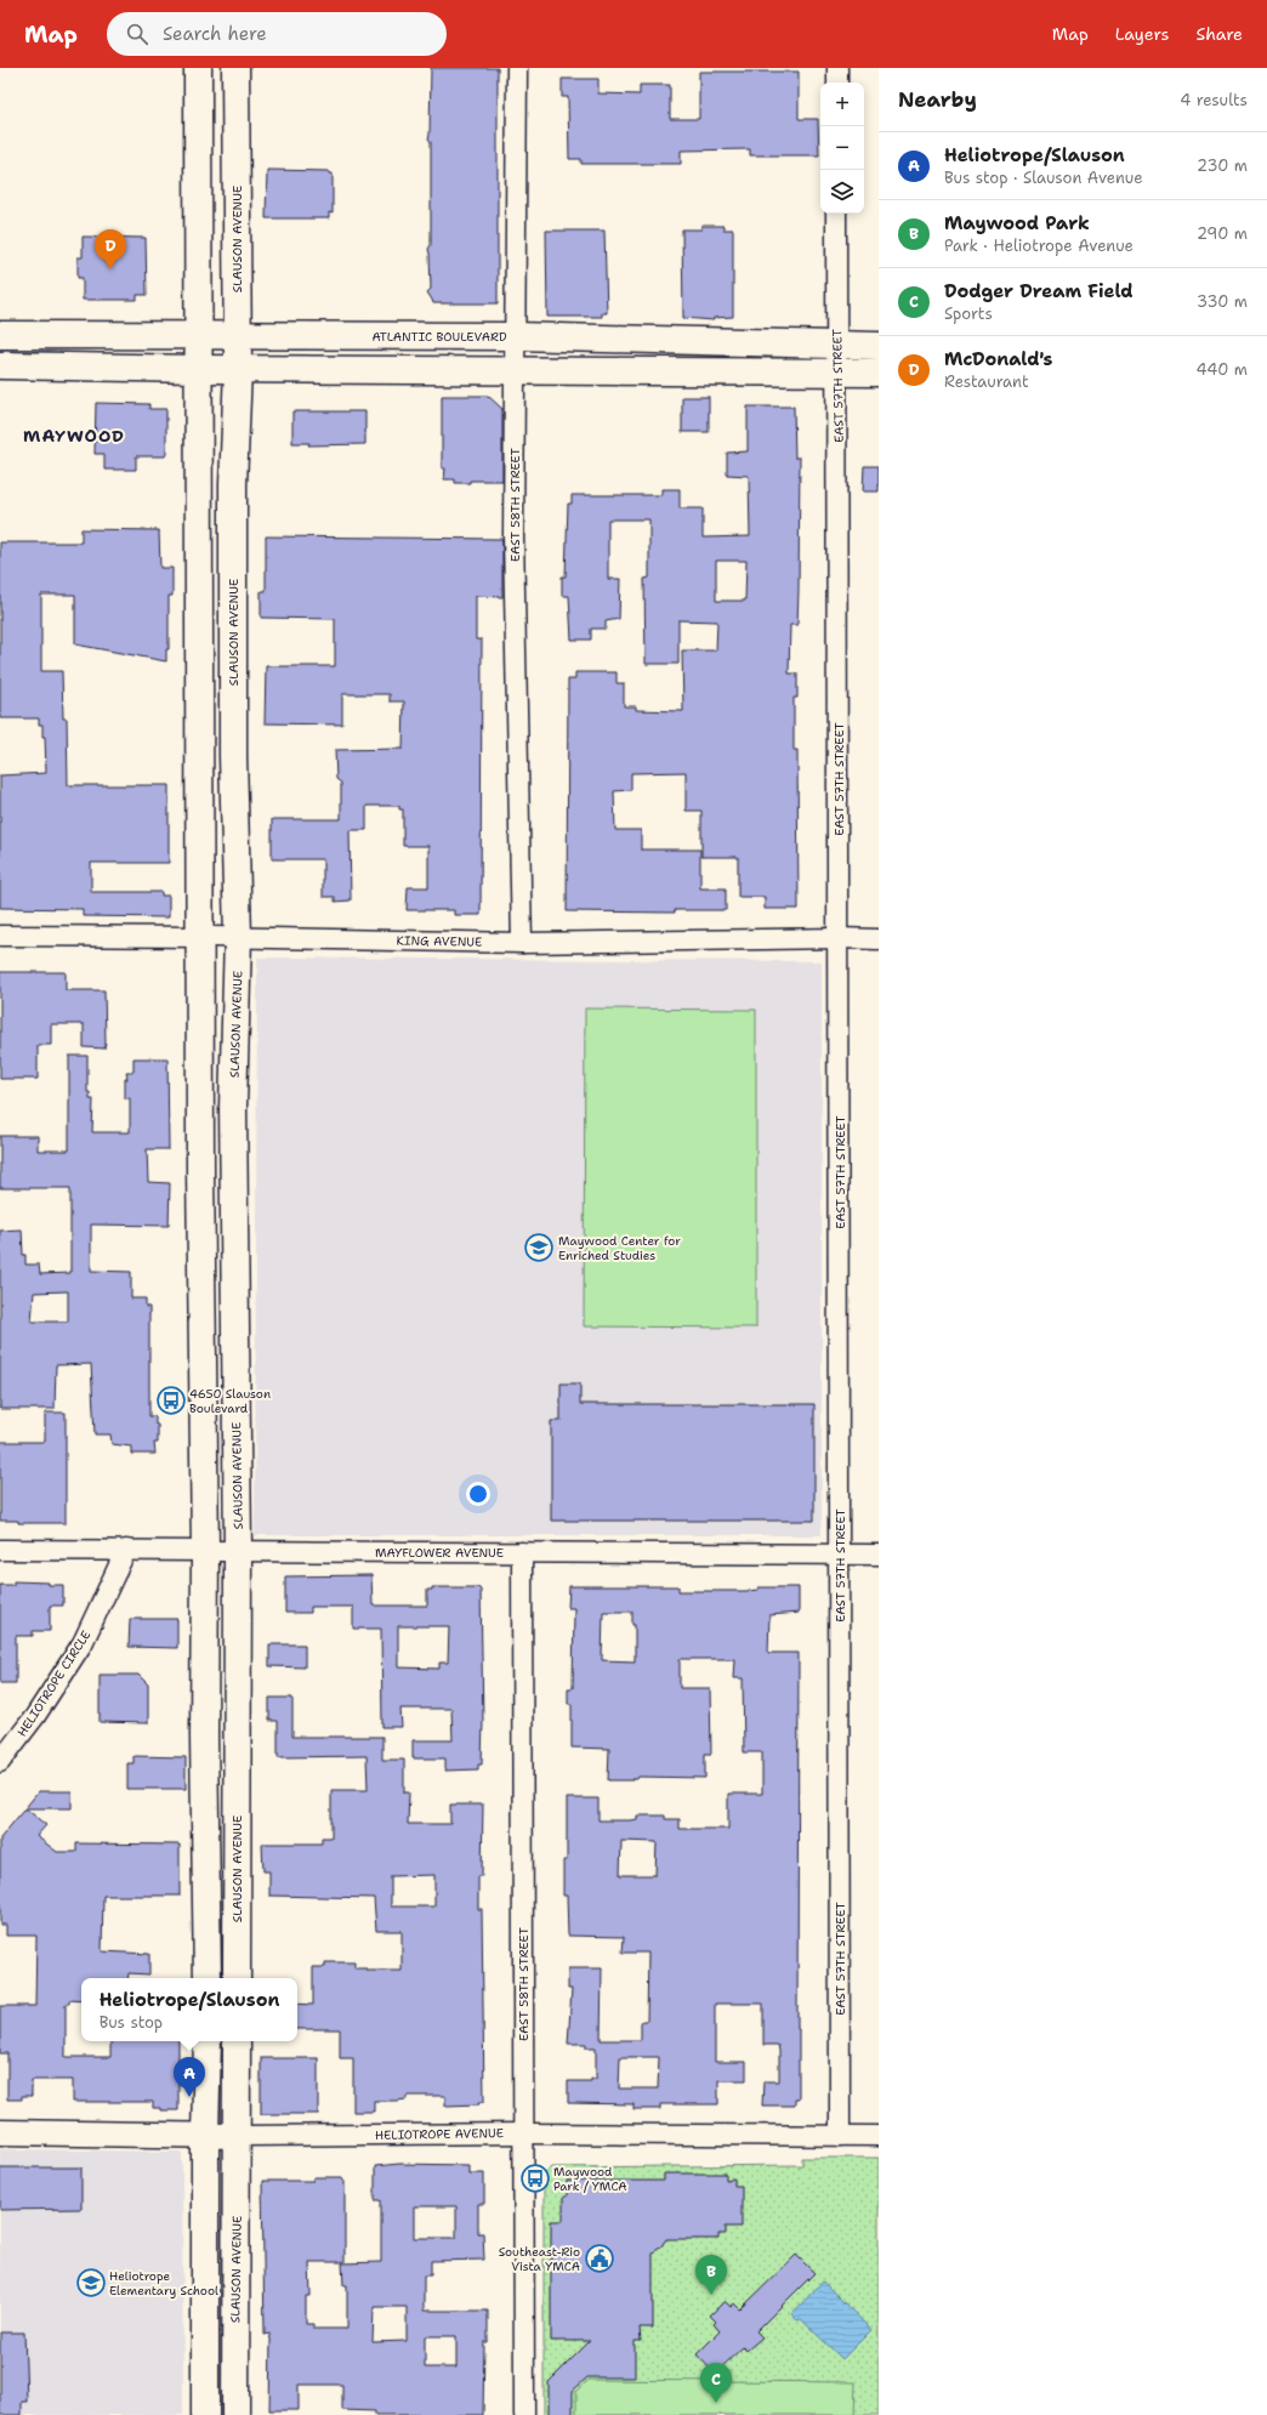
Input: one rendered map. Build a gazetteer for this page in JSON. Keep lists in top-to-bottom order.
{
  "streets": {
    "main road": ["SLAUSON AVENUE", "ATLANTIC BOULEVARD"],
    "street": [
      "EAST 57TH STREET",
      "EAST 58TH STREET",
      "KING AVENUE",
      "MAYFLOWER AVENUE",
      "HELIOTROPE CIRCLE",
      "HELIOTROPE AVENUE"
    ]
  },
  "crossings": [
    ["SLAUSON AVENUE", "ATLANTIC BOULEVARD"],
    ["SLAUSON AVENUE", "KING AVENUE"],
    ["SLAUSON AVENUE", "MAYFLOWER AVENUE"],
    ["SLAUSON AVENUE", "HELIOTROPE AVENUE"],
    ["ATLANTIC BOULEVARD", "EAST 57TH STREET"],
    ["ATLANTIC BOULEVARD", "EAST 58TH STREET"],
    ["EAST 57TH STREET", "KING AVENUE"],
    ["EAST 57TH STREET", "MAYFLOWER AVENUE"],
    ["EAST 57TH STREET", "HELIOTROPE AVENUE"],
    ["EAST 58TH STREET", "KING AVENUE"],
    ["EAST 58TH STREET", "MAYFLOWER AVENUE"],
    ["EAST 58TH STREET", "HELIOTROPE AVENUE"],
    ["MAYFLOWER AVENUE", "HELIOTROPE CIRCLE"]
  ],
  "districts": ["MAYWOOD"],
  "places": {
    "school or university": ["Maywood Center for Enriched Studies", "Heliotrope Elementary School"],
    "bus stop": ["4650 Slauson Boulevard", "Maywood Park / YMCA"],
    "public building": ["Southeast-Rio Vista YMCA"]
  },
  "page": {
    "header": "Map",
    "search": "Search here",
    "nav": ["Map", "Layers", "Share"],
    "heading": ["Nearby", "4 results"],
    "map_buttons": ["+", "−"],
    "list": [
      {
        "mark": "A",
        "name": "Heliotrope/Slauson",
        "note": "Bus stop · Slauson Avenue",
        "value": "230 m"
      },
      {
        "mark": "B",
        "name": "Maywood Park",
        "note": "Park · Heliotrope Avenue",
        "value": "290 m"
      },
      {
        "mark": "C",
        "name": "Dodger Dream Field",
        "note": "Sports",
        "value": "330 m"
      },
      {
        "mark": "D",
        "name": "McDonald's",
        "note": "Restaurant",
        "value": "440 m"
      }
    ],
    "pins": [
      "D",
      "A",
      "B",
      "C"
    ],
    "popup": ["Heliotrope/Slauson", "Bus stop"]
  }
}
